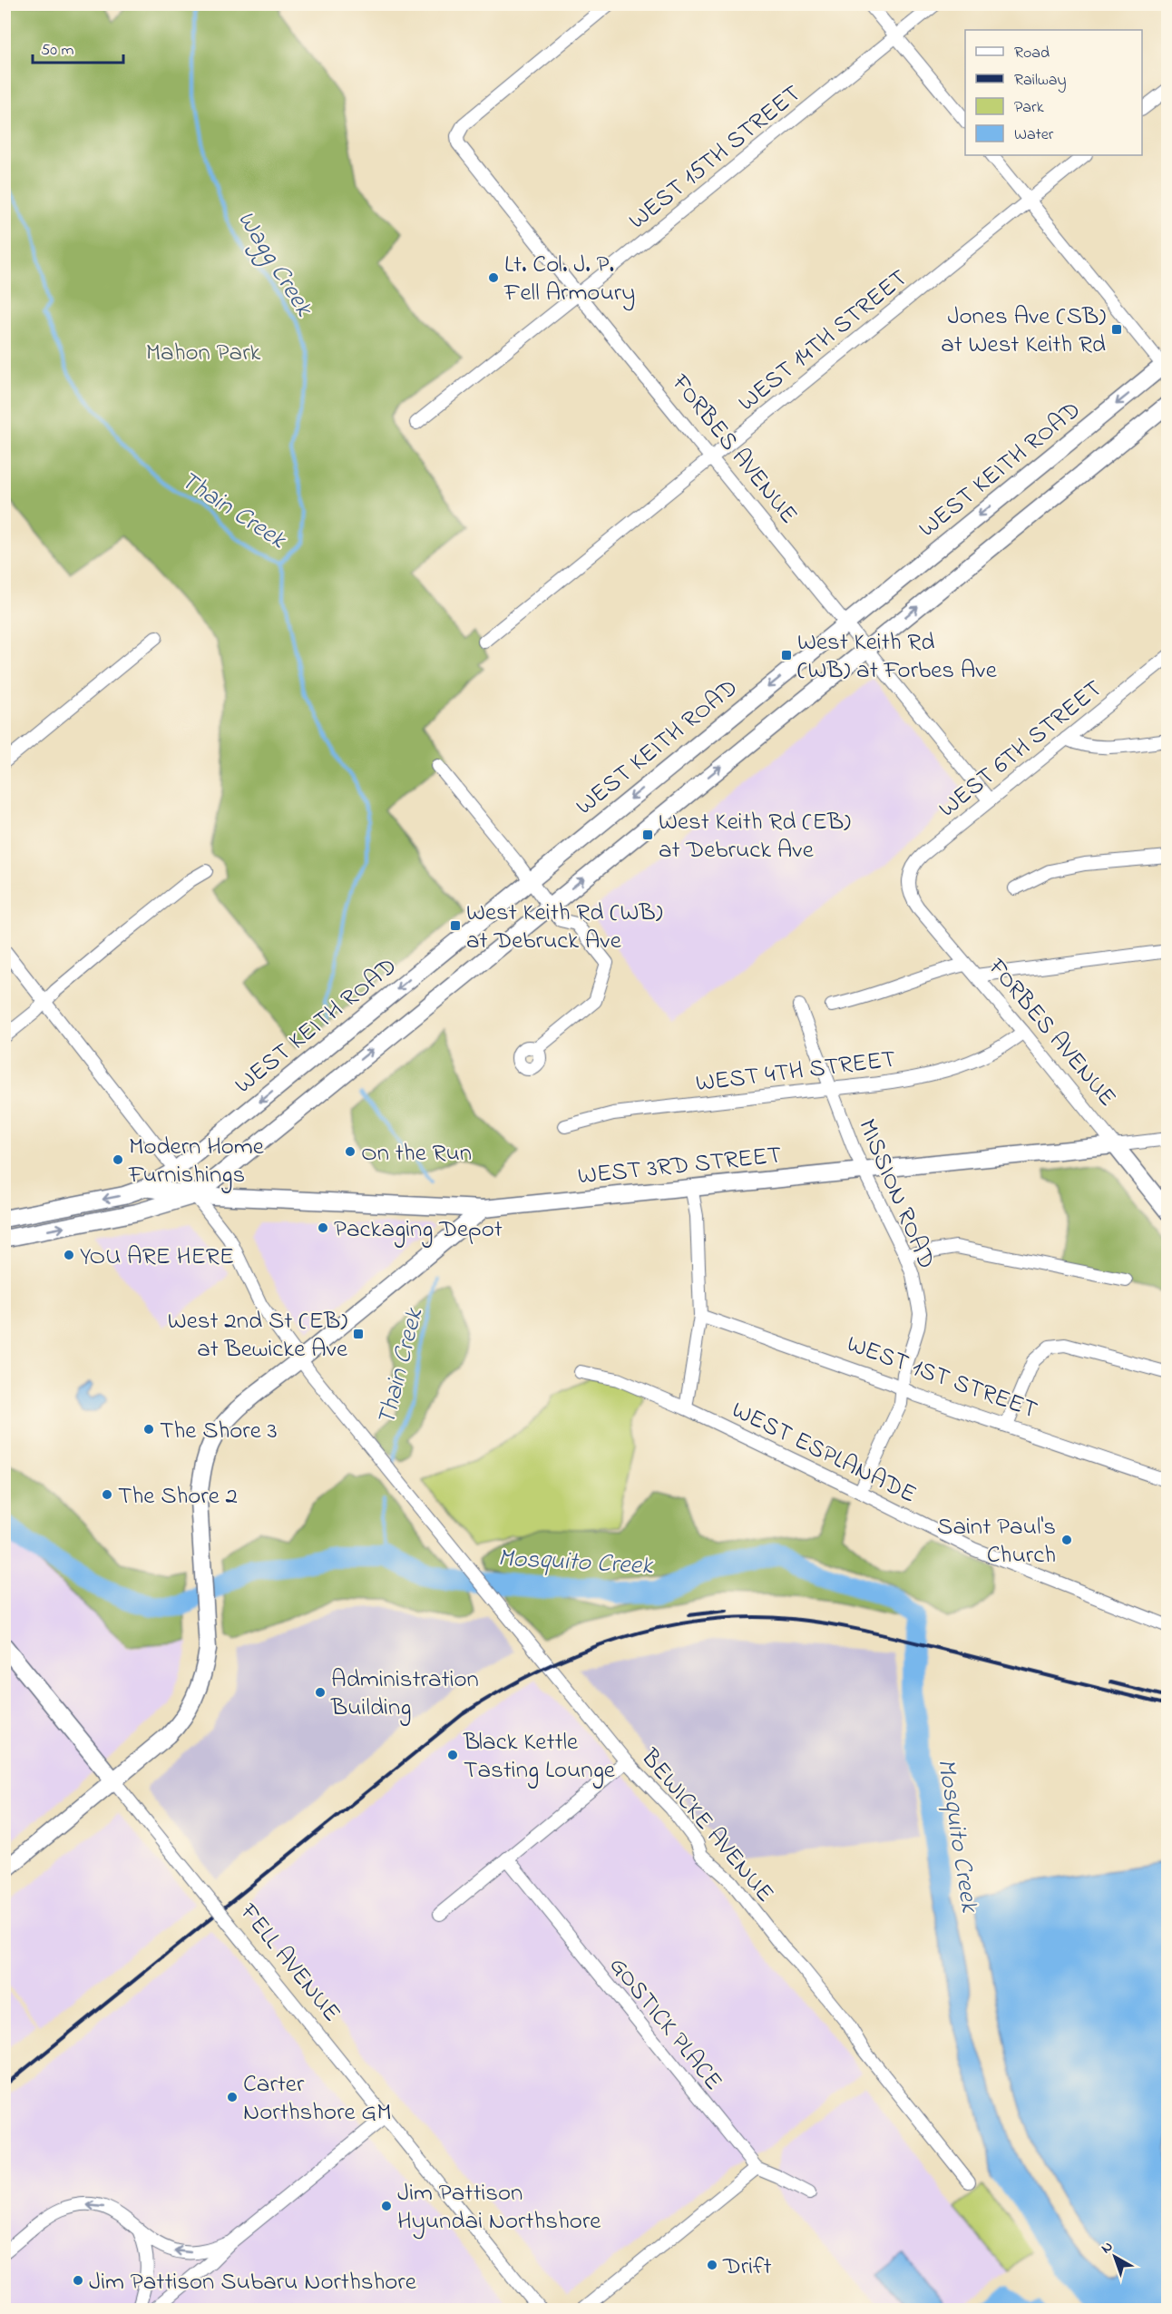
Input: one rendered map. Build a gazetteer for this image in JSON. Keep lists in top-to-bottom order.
{
  "streets": {
    "main road": [
      "FORBES AVENUE",
      "WEST KEITH ROAD",
      "WEST 3RD STREET",
      "FELL AVENUE"
    ],
    "street": [
      "WEST 15TH STREET",
      "WEST 14TH STREET",
      "WEST 6TH STREET",
      "WEST 4TH STREET",
      "MISSION ROAD",
      "WEST 1ST STREET",
      "WEST ESPLANADE",
      "BEWICKE AVENUE",
      "GOSTICK PLACE"
    ]
  },
  "crossings": [
    ["WEST 15TH STREET", "FORBES AVENUE"],
    ["WEST 14TH STREET", "FORBES AVENUE"],
    ["FORBES AVENUE", "WEST KEITH ROAD"],
    ["FORBES AVENUE", "WEST 6TH STREET"],
    ["FORBES AVENUE", "WEST 4TH STREET"],
    ["FORBES AVENUE", "WEST 3RD STREET"],
    ["WEST KEITH ROAD", "BEWICKE AVENUE"],
    ["WEST 4TH STREET", "MISSION ROAD"],
    ["WEST 3RD STREET", "MISSION ROAD"],
    ["WEST 3RD STREET", "BEWICKE AVENUE"],
    ["MISSION ROAD", "WEST 1ST STREET"],
    ["MISSION ROAD", "WEST ESPLANADE"]
  ],
  "water": ["Wagg Creek", "Thain Creek", "Mosquito Creek"],
  "parks": ["Mahon Park"],
  "places": {
    "other": [
      "Lt. Col. J. P. Fell Armoury",
      "On the Run",
      "Modern Home Furnishings",
      "Packaging Depot",
      "YOU ARE HERE",
      "The Shore 3",
      "The Shore 2",
      "Saint Paul's Church",
      "Administration Building",
      "Black Kettle Tasting Lounge",
      "Carter Northshore GM",
      "Jim Pattison Hyundai Northshore",
      "Drift",
      "Jim Pattison Subaru Northshore"
    ],
    "transit": [
      "Jones Ave (SB) at West Keith Rd",
      "West Keith Rd (WB) at Forbes Ave",
      "West Keith Rd (EB) at Debruck Ave",
      "West Keith Rd (WB) at Debruck Ave",
      "West 2nd St (EB) at Bewicke Ave"
    ]
  },
  "legend": [
    "Road",
    "Railway",
    "Park",
    "Water"
  ],
  "scale_bar": "50 m",
  "north": "top left"
}
